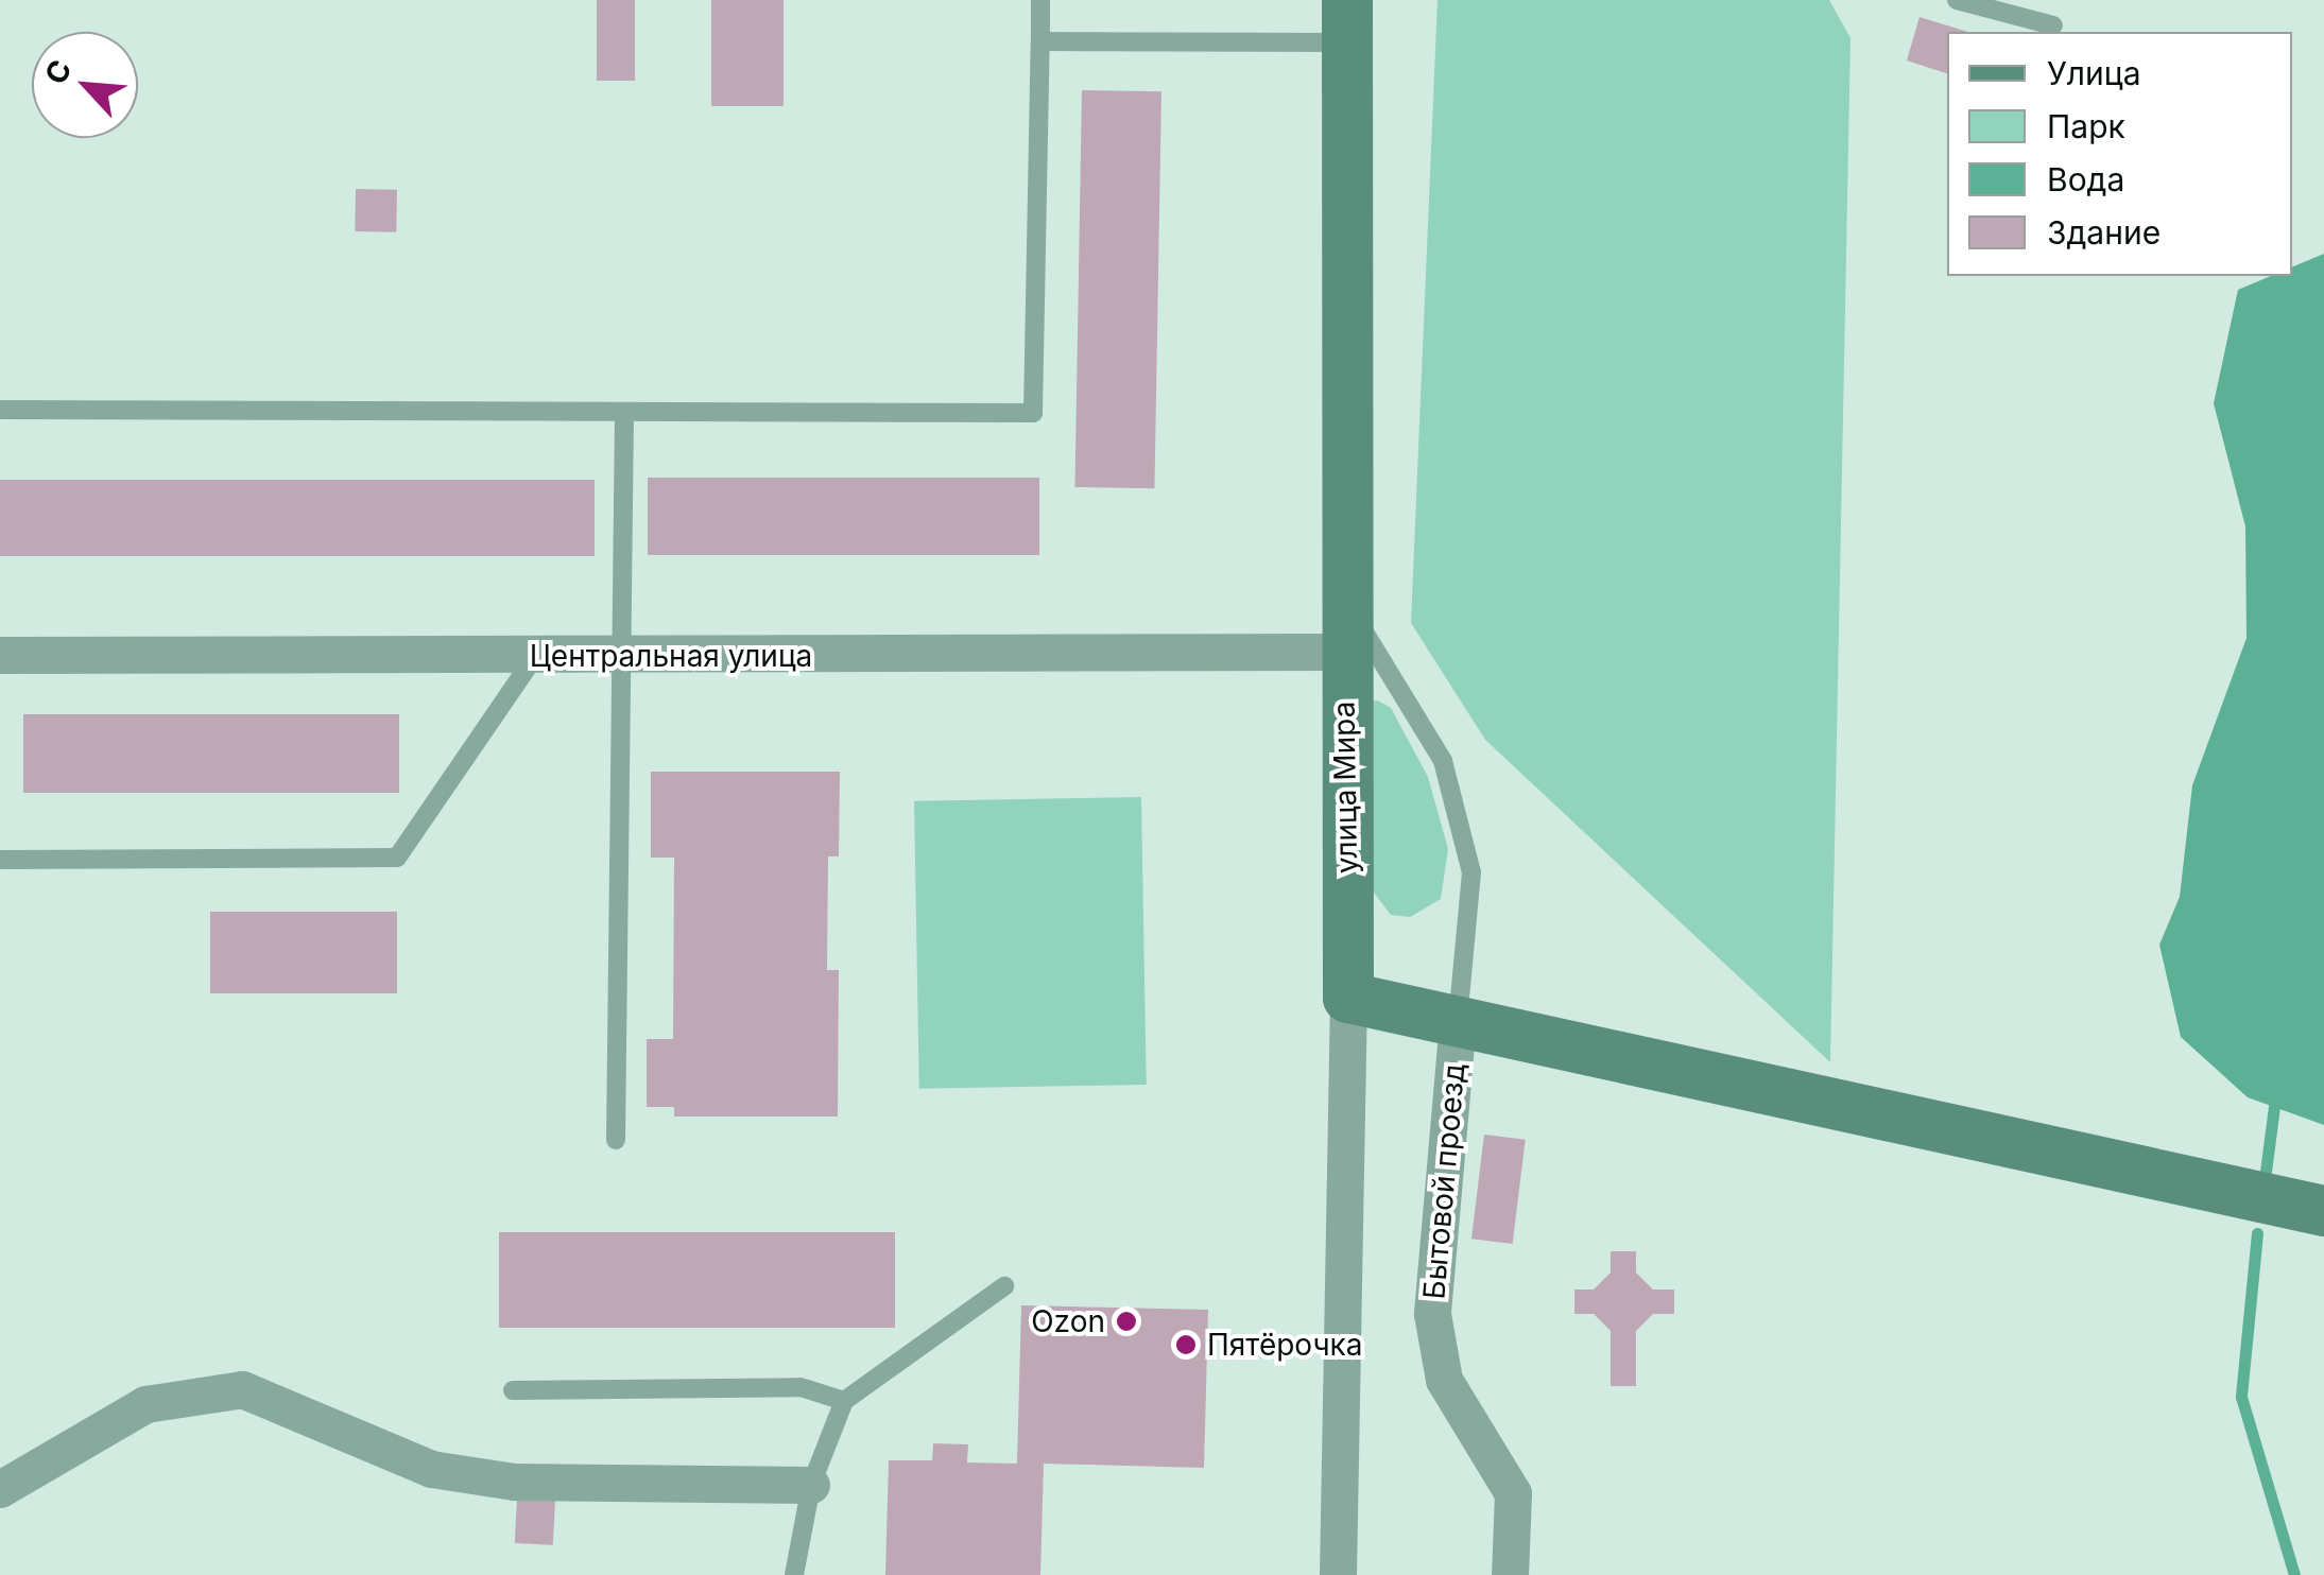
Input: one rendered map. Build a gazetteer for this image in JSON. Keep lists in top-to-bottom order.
{
  "streets": {
    "street": ["Центральная улица", "улица Мира", "Бытовой проезд"]
  },
  "crossings": [
    ["Центральная улица", "улица Мира"]
  ],
  "places": ["Ozon", "Пятёрочка"],
  "legend": [
    "Улица",
    "Парк",
    "Вода",
    "Здание"
  ],
  "north": "top left"
}
